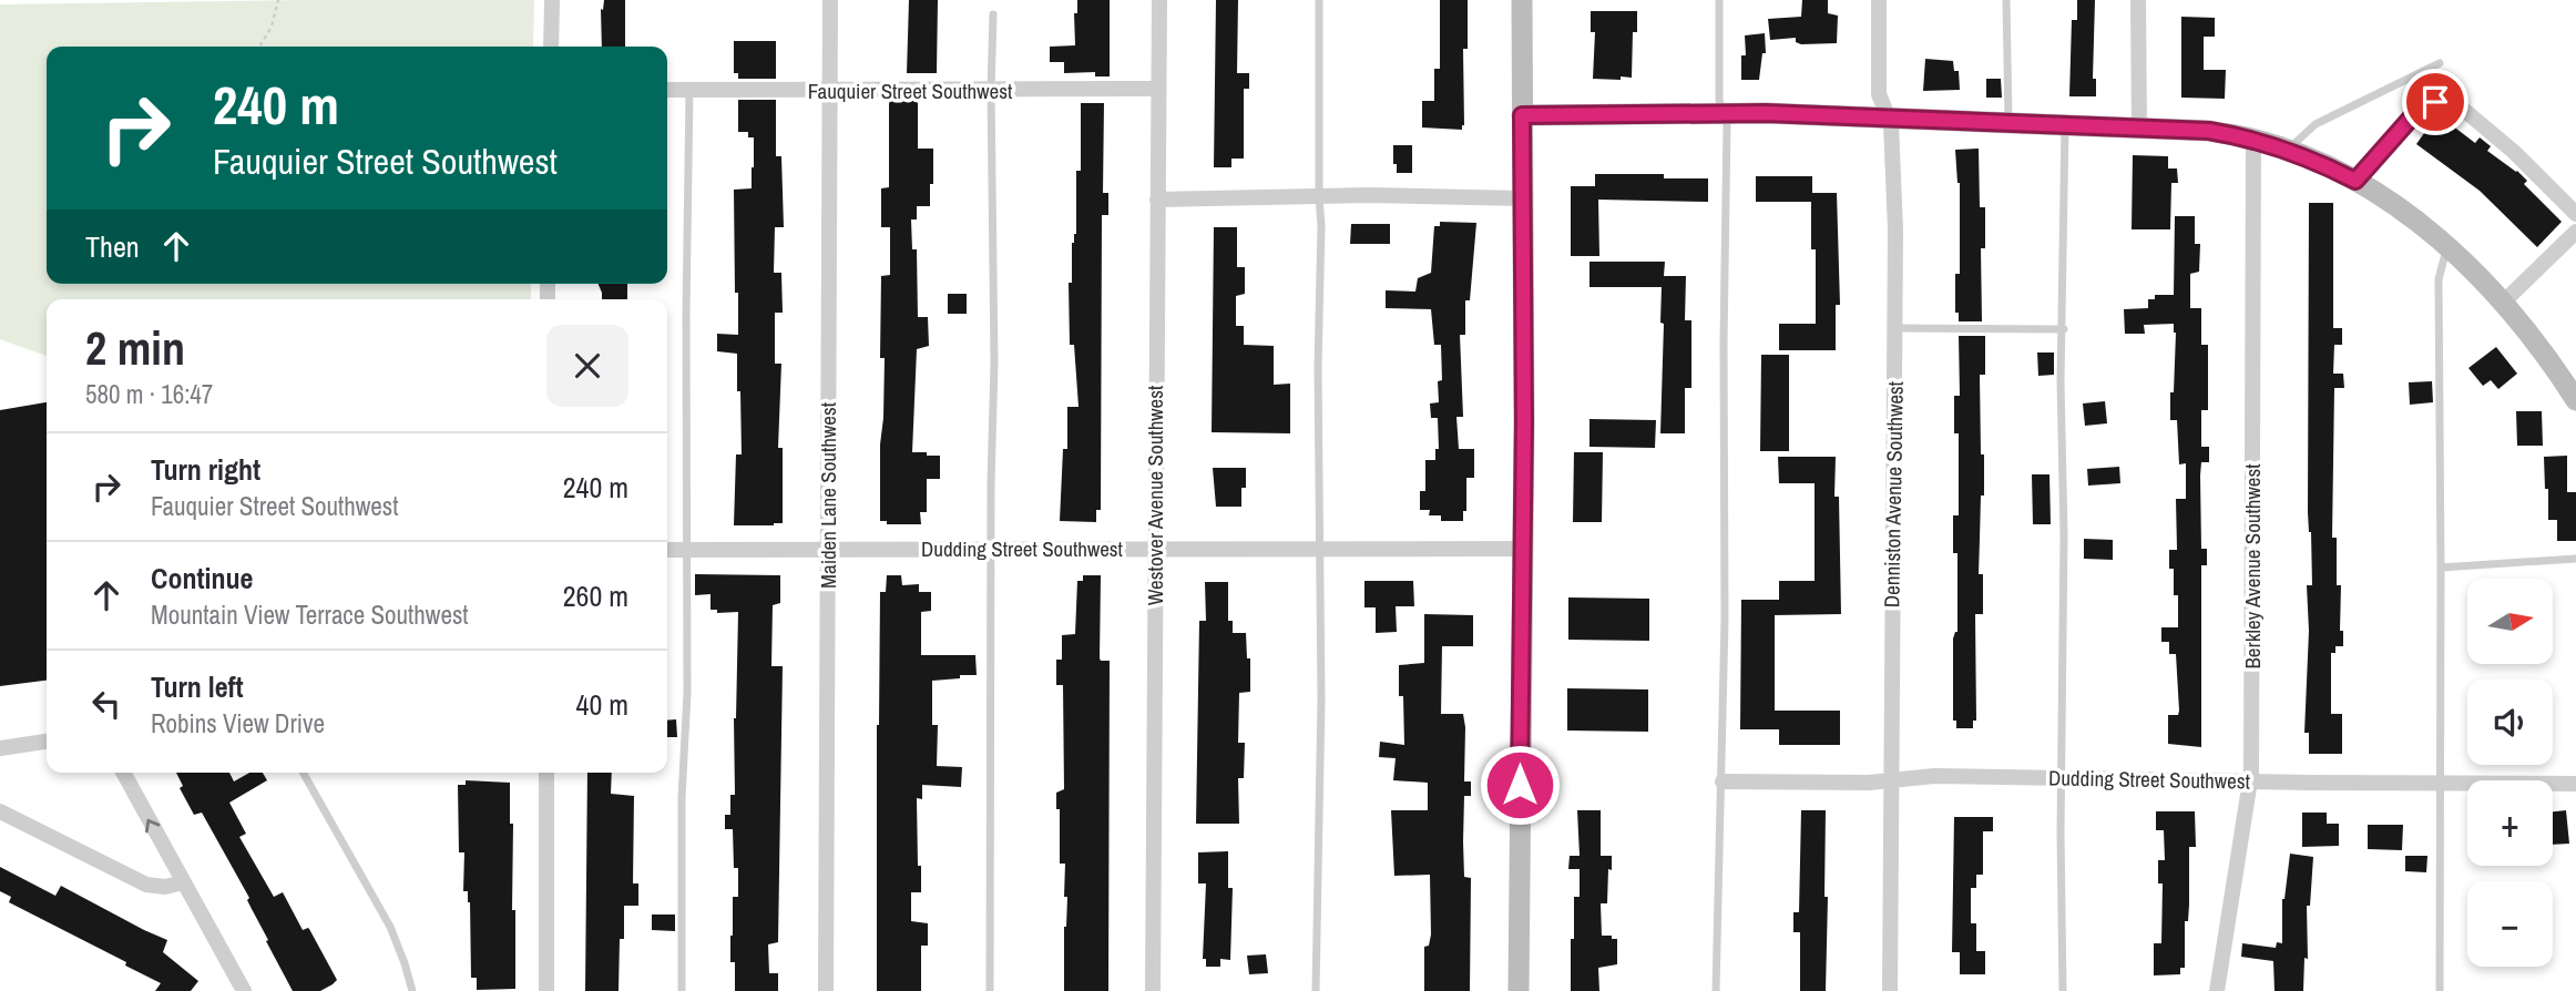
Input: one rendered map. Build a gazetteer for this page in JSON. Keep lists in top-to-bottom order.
{
  "streets": {
    "street": [
      "Fauquier Street Southwest",
      "Denniston Avenue Southwest",
      "Maiden Lane Southwest",
      "Westover Avenue Southwest",
      "Dudding Street Southwest",
      "Berkley Avenue Southwest"
    ]
  },
  "crossings": [
    ["Fauquier Street Southwest", "Maiden Lane Southwest"],
    ["Fauquier Street Southwest", "Westover Avenue Southwest"],
    ["Denniston Avenue Southwest", "Dudding Street Southwest"],
    ["Maiden Lane Southwest", "Dudding Street Southwest"],
    ["Westover Avenue Southwest", "Dudding Street Southwest"],
    ["Dudding Street Southwest", "Berkley Avenue Southwest"]
  ],
  "north": "right",
  "page": {
    "turn": ["240 m", "Fauquier Street Southwest"],
    "then": "Then",
    "heading": ["2 min", "580 m · 16:47"],
    "list": [
      {
        "name": "Turn right",
        "note": "Fauquier Street Southwest",
        "value": "240 m"
      },
      {
        "name": "Continue",
        "note": "Mountain View Terrace Southwest",
        "value": "260 m"
      },
      {
        "name": "Turn left",
        "note": "Robins View Drive",
        "value": "40 m"
      }
    ],
    "map_buttons": ["+", "−"]
  }
}
